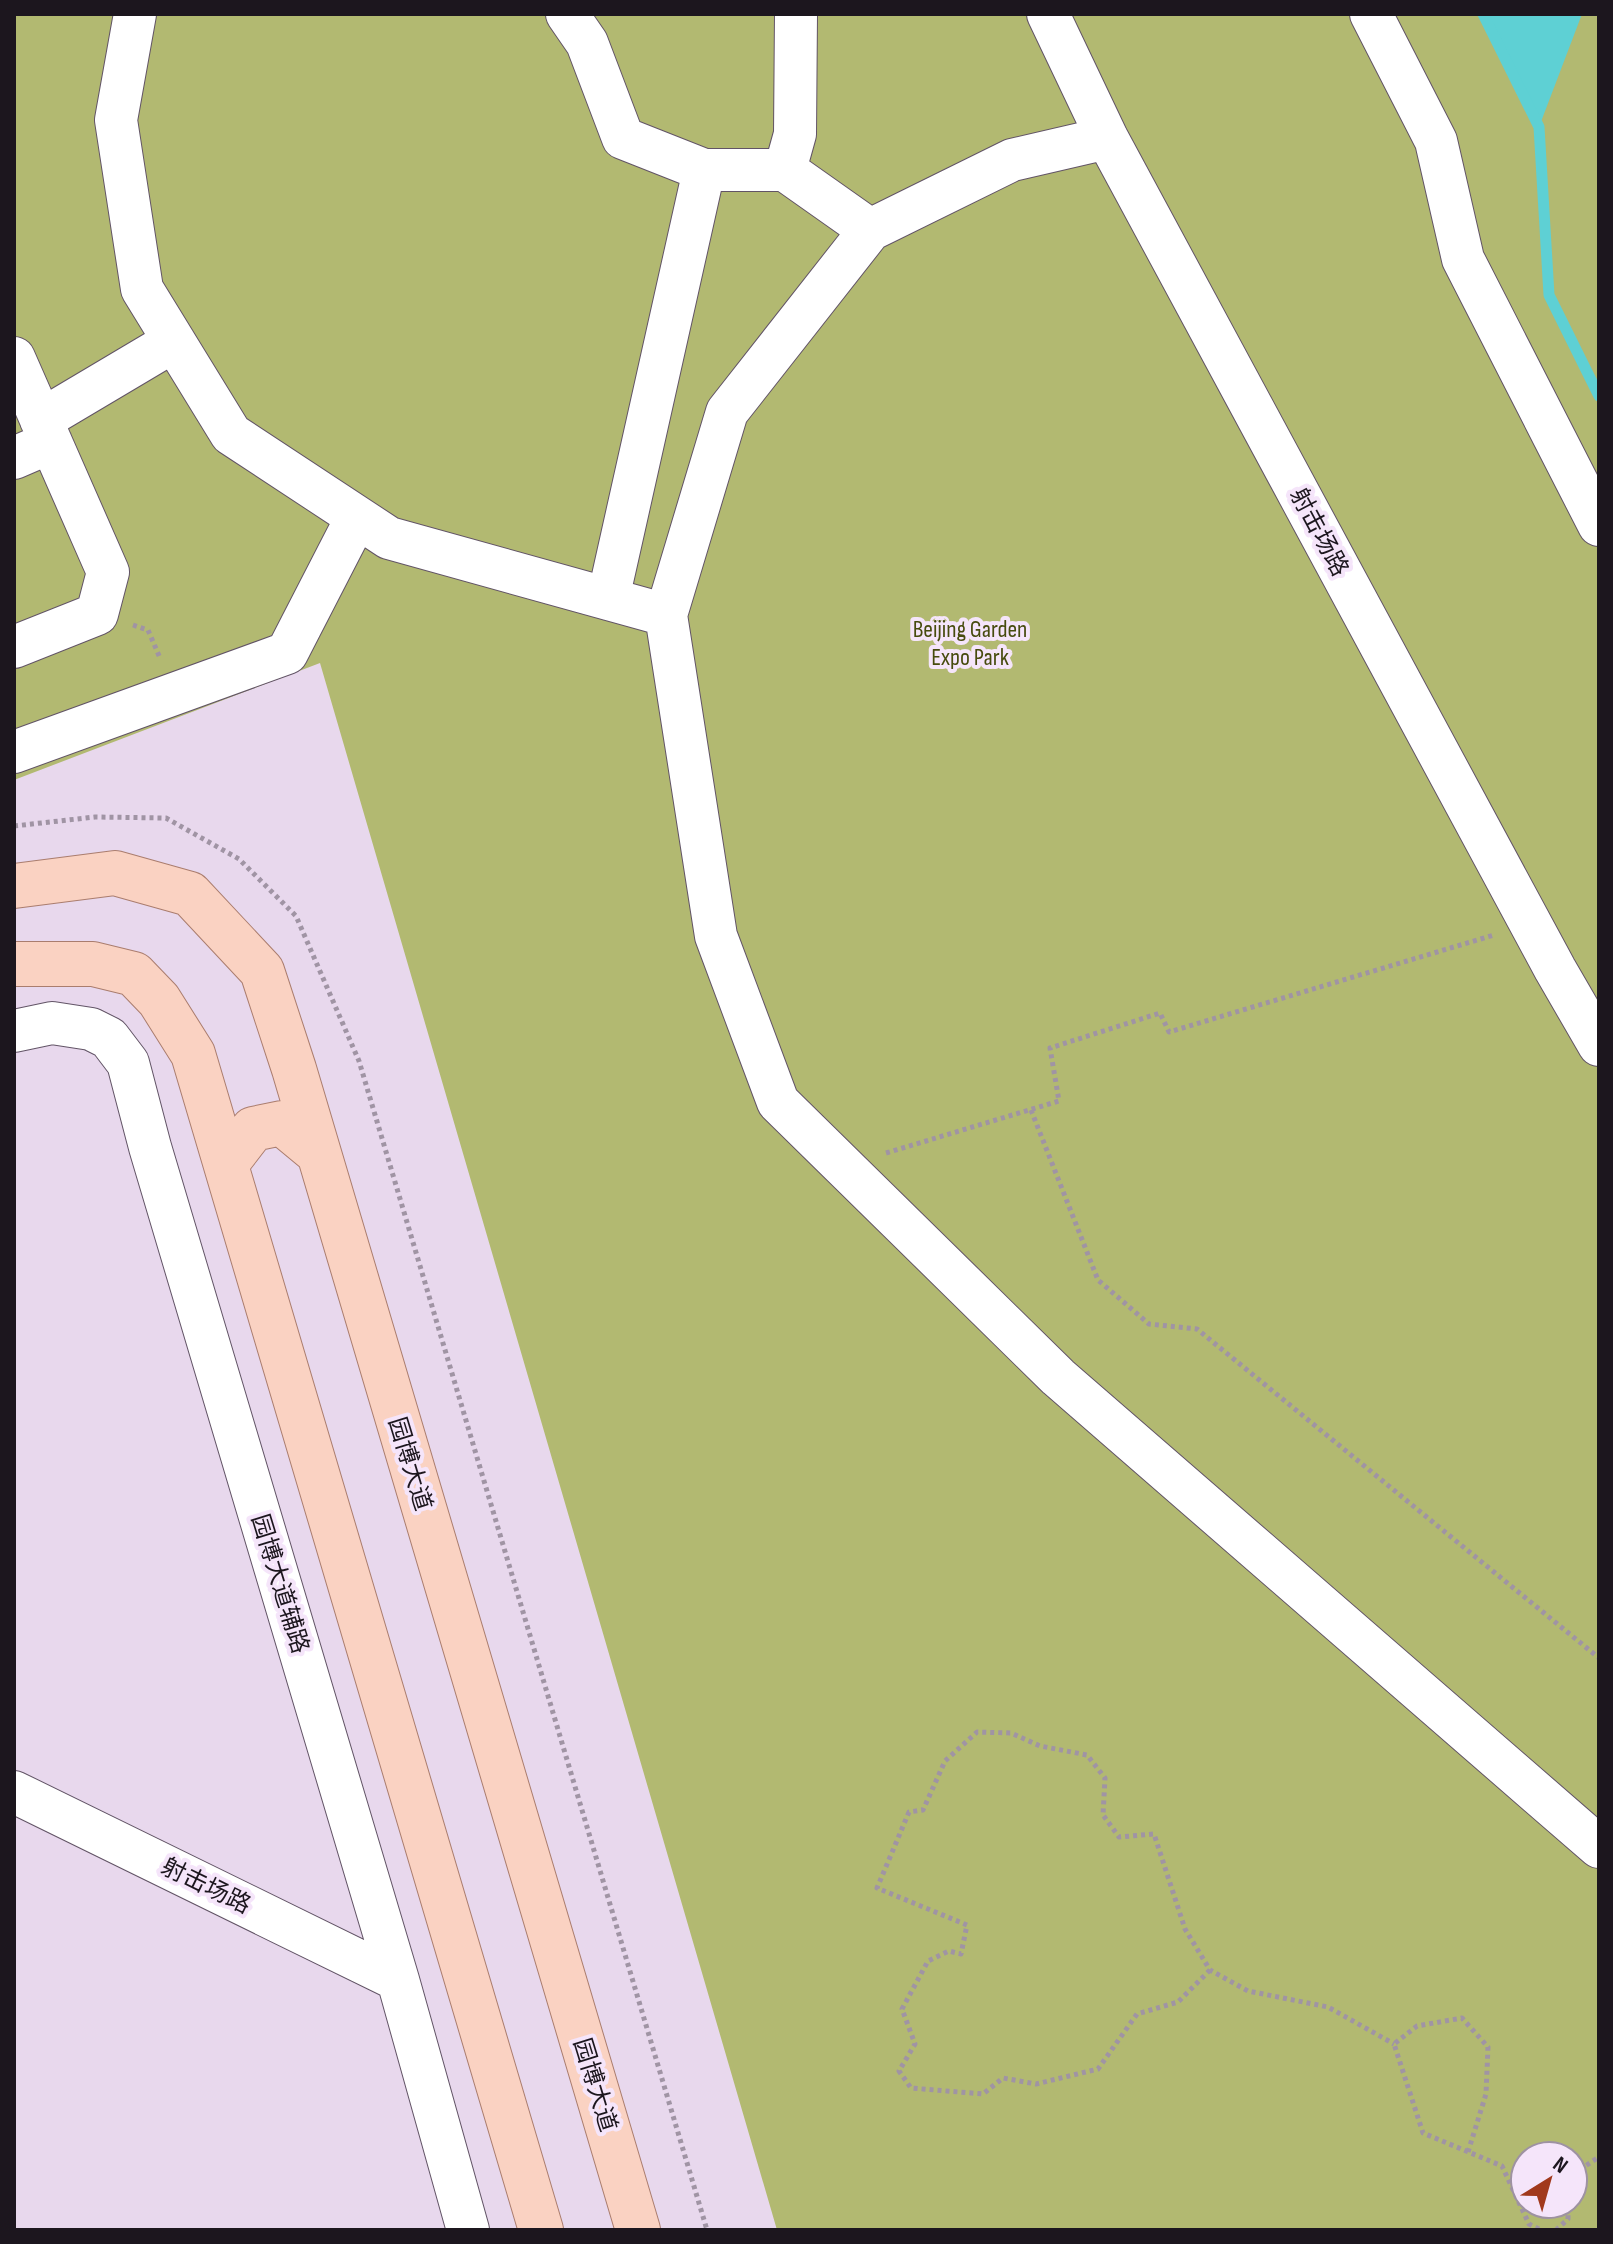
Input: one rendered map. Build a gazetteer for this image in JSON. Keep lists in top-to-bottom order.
{
  "streets": {
    "main road": ["园博大道"],
    "street": ["射击场路", "园博大道辅路"]
  },
  "crossings": [
    ["射击场路", "园博大道辅路"]
  ],
  "parks": ["Beijing Garden Expo Park"],
  "north": "top right"
}
